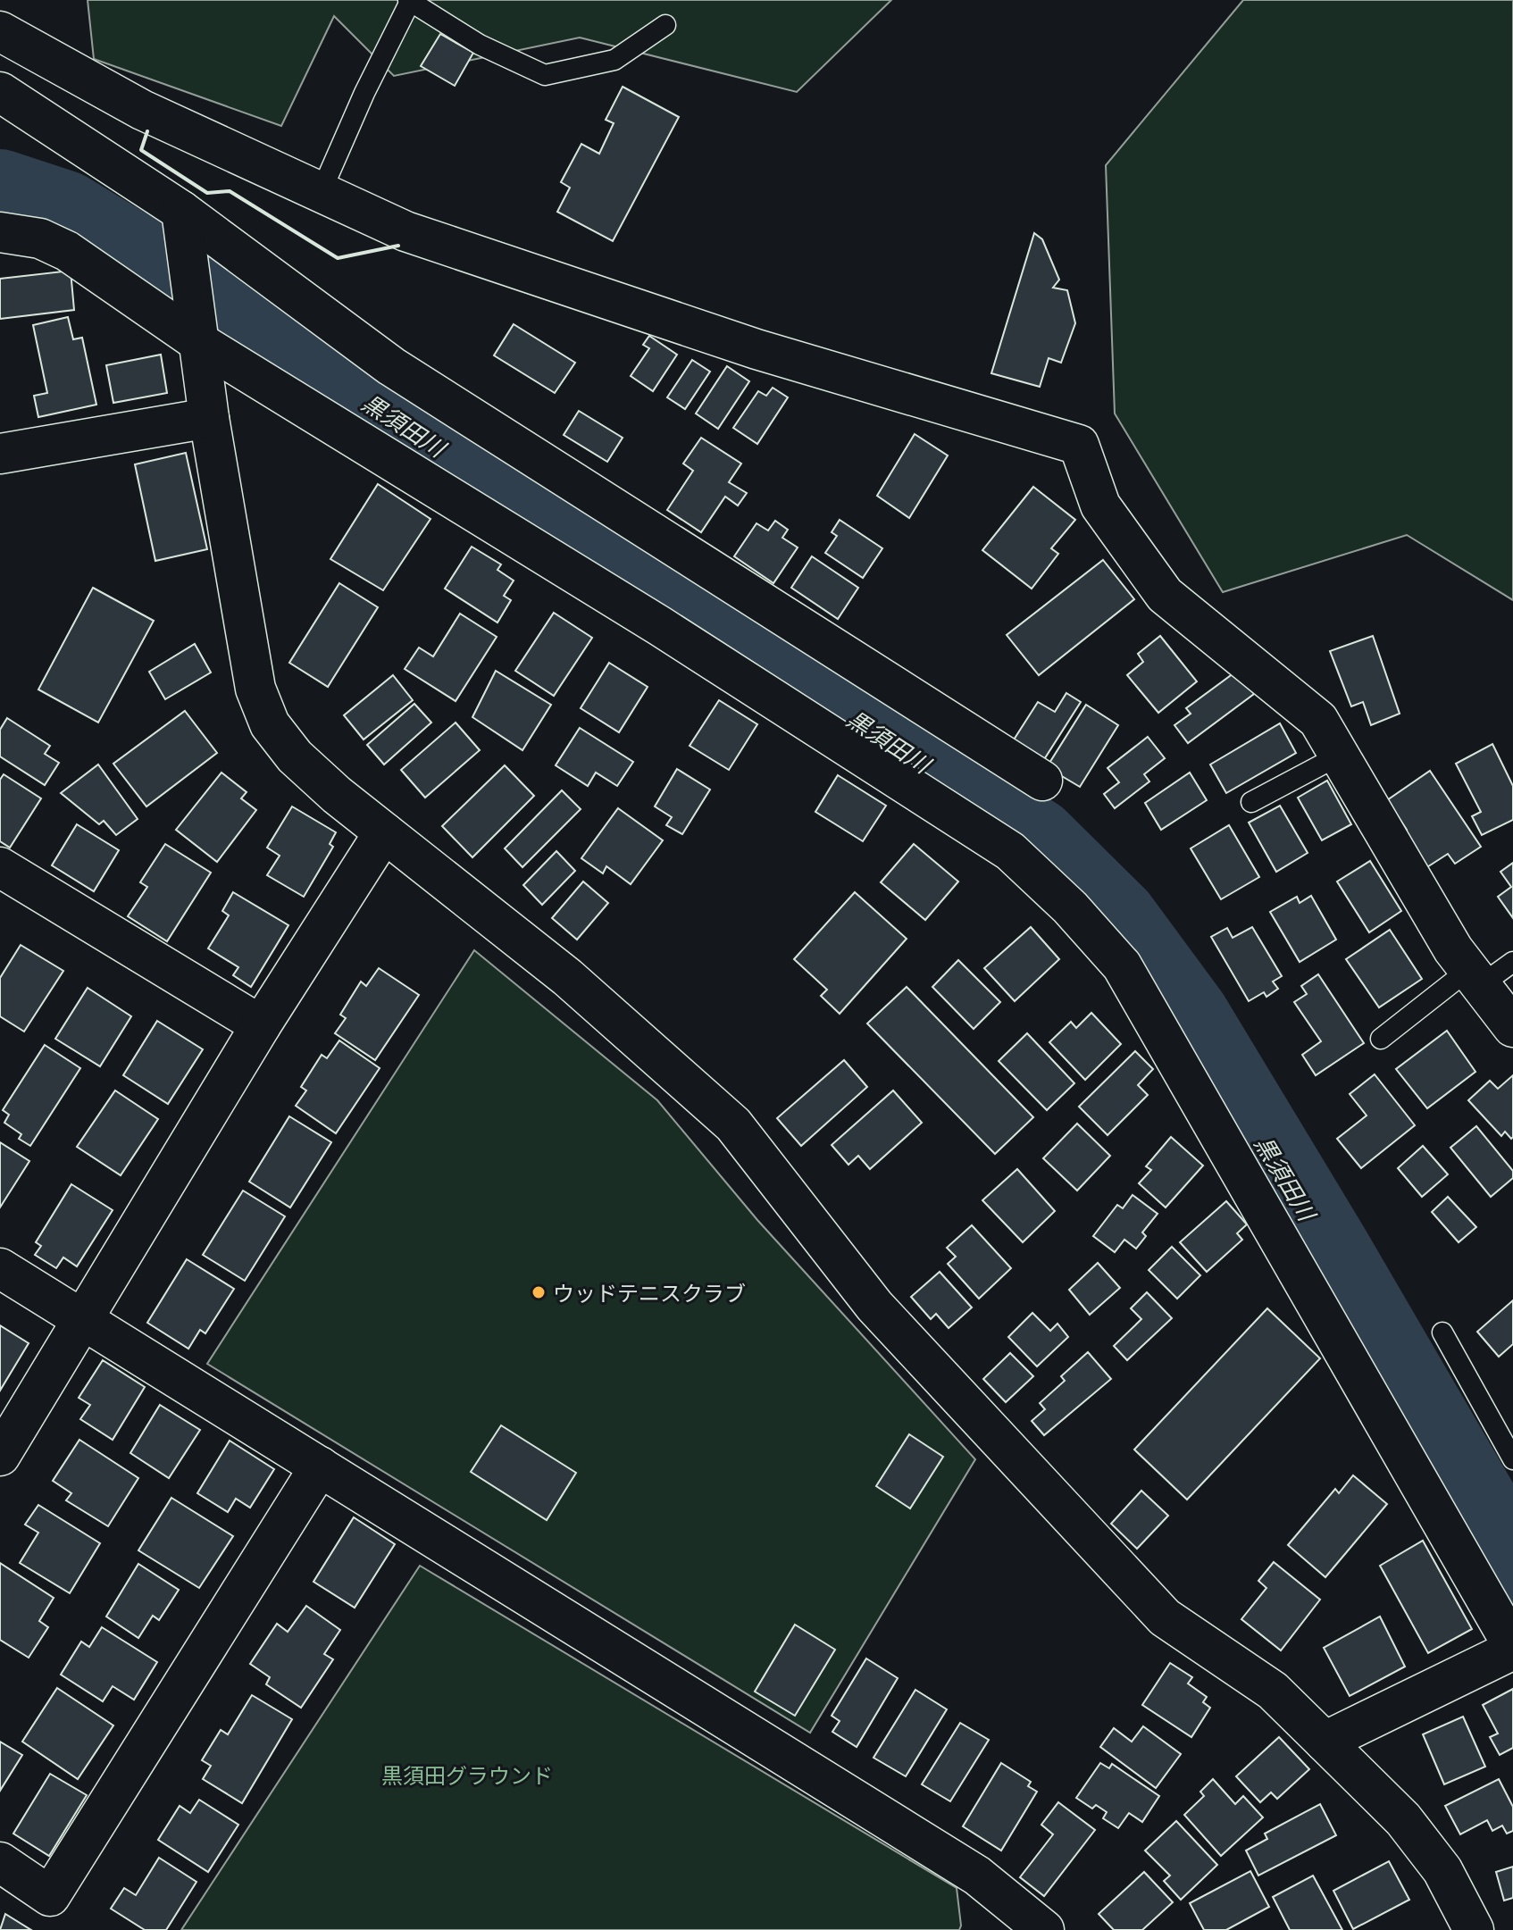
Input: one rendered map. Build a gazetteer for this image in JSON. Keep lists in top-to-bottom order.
{
  "water": ["黒須田川"],
  "parks": ["黒須田グラウンド"],
  "places": ["ウッドテニスクラブ"]
}
